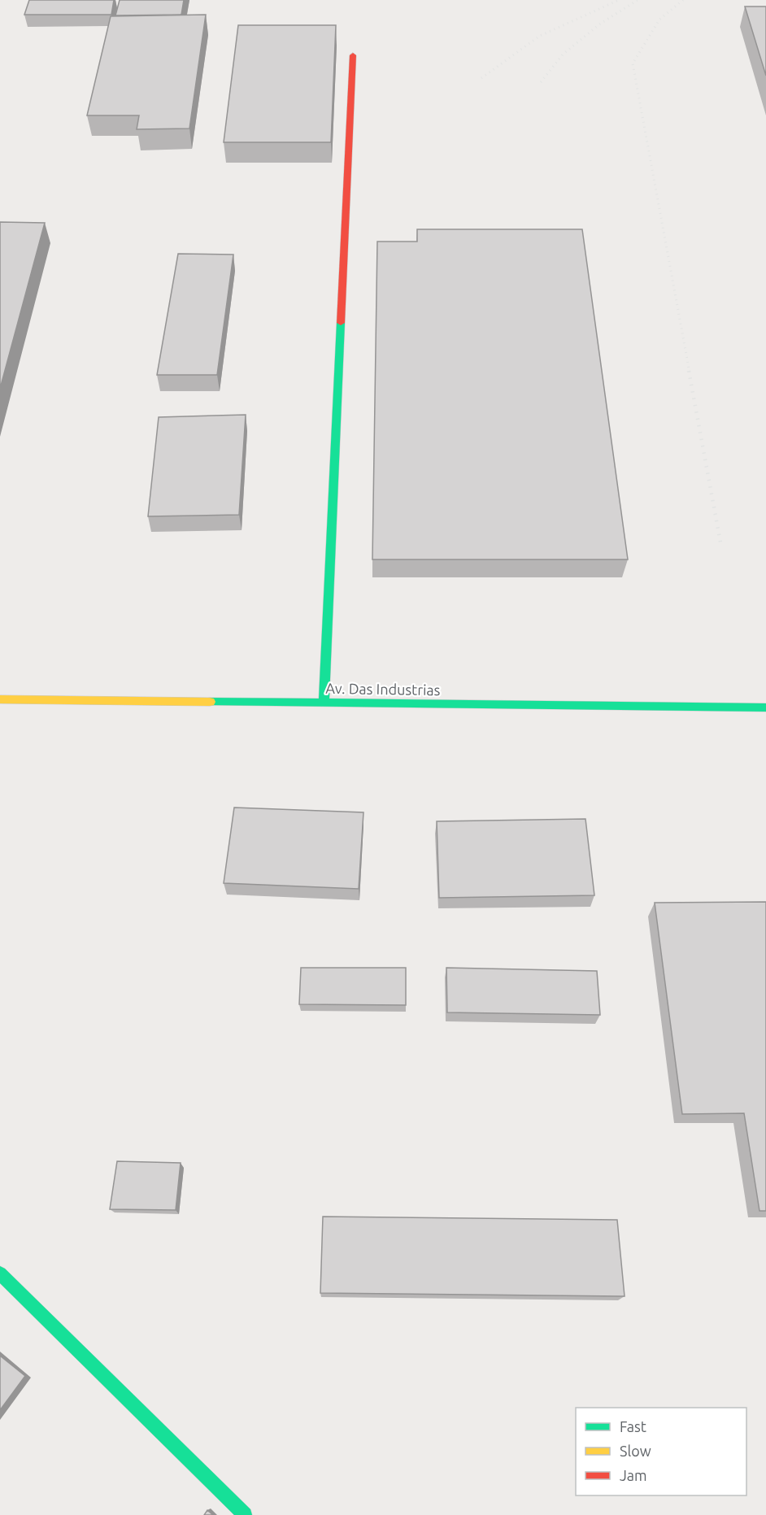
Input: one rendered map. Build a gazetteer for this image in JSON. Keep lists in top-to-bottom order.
{
  "streets": {
    "street": ["Av. Das Industrias"]
  },
  "legend": ["Fast", "Slow", "Jam"]
}
